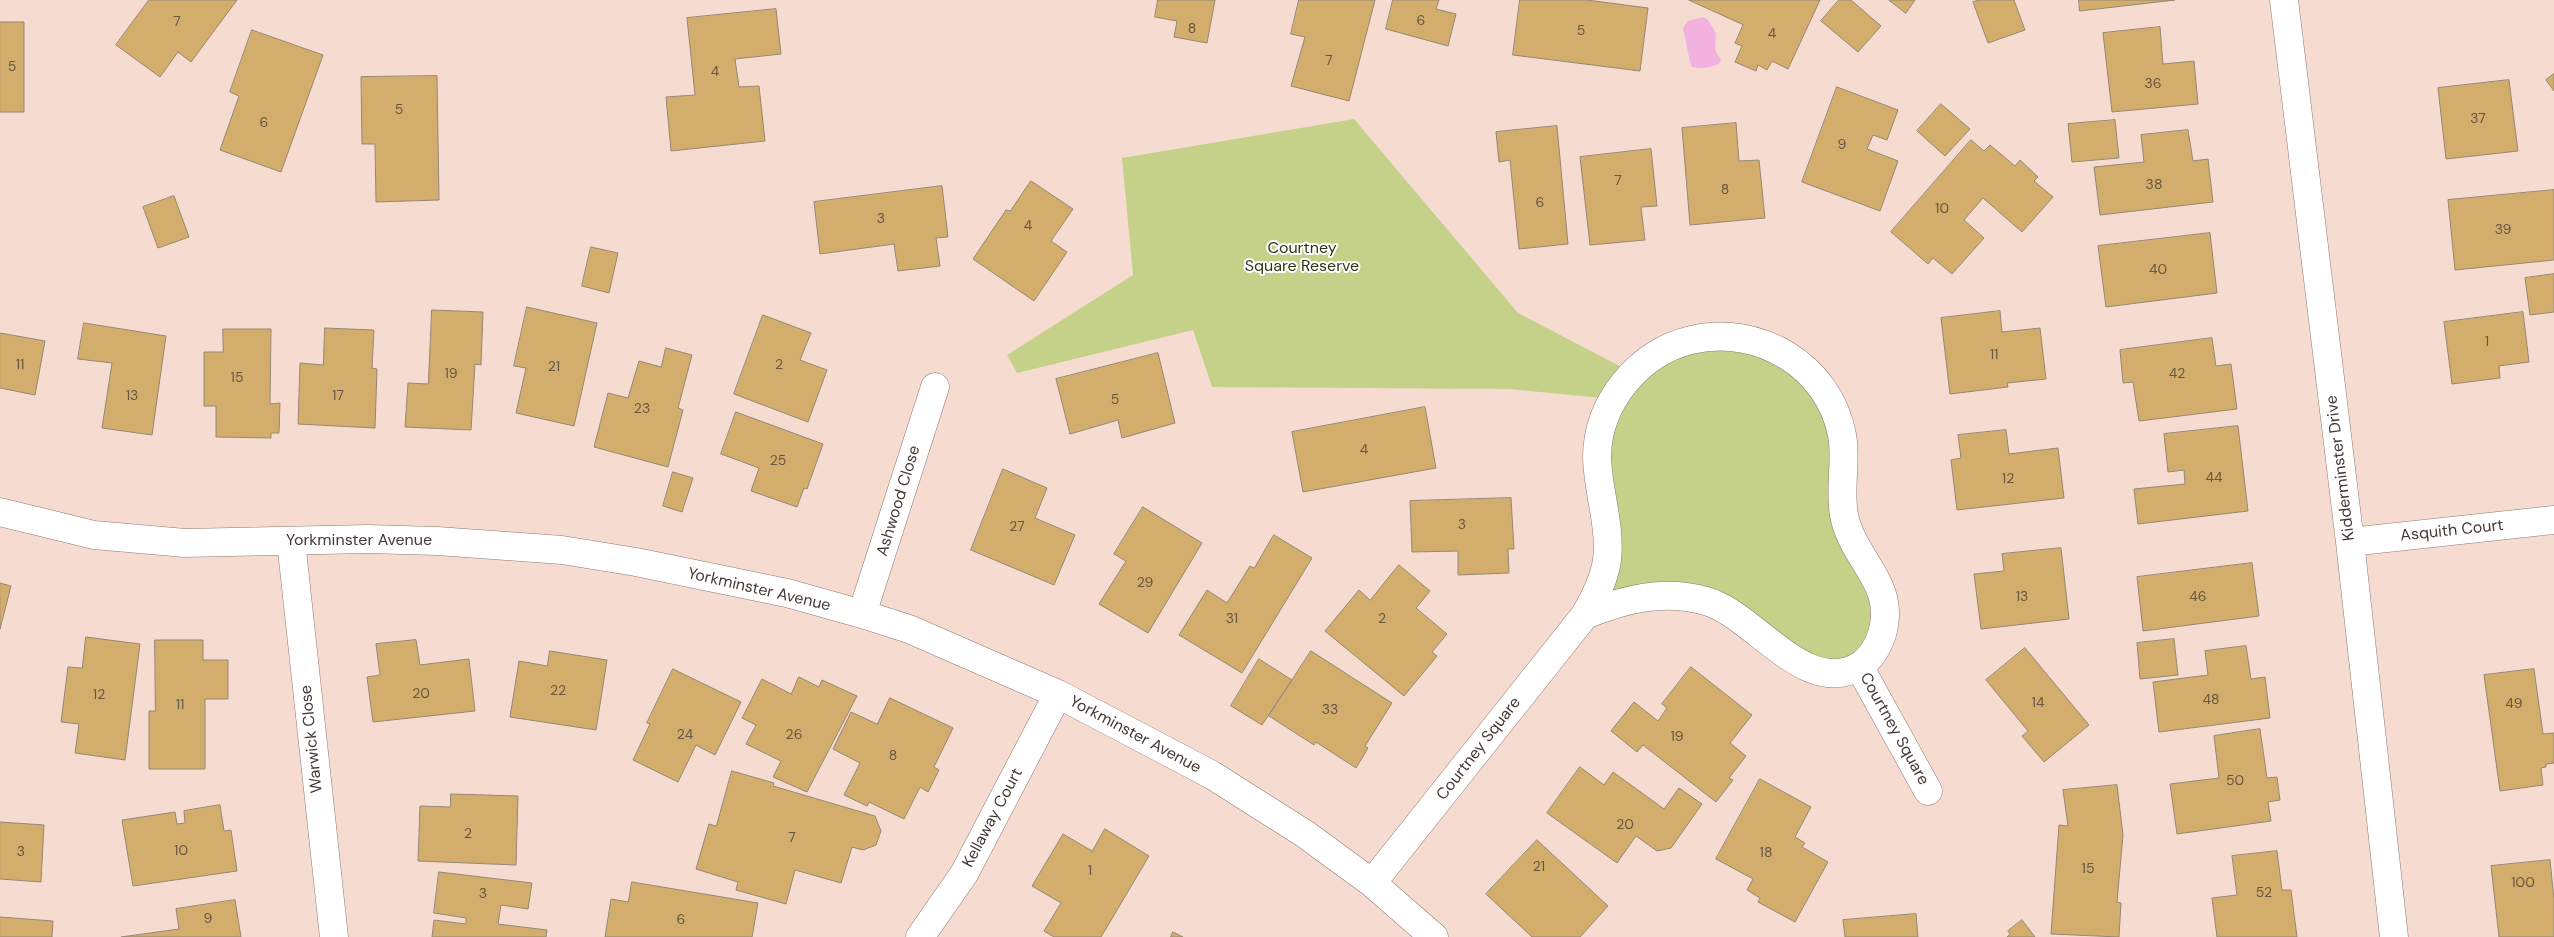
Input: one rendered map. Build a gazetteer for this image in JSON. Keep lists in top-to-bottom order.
{
  "streets": {
    "street": [
      "Kidderminster Drive",
      "Ashwood Close",
      "Asquith Court",
      "Yorkminster Avenue",
      "Courtney Square",
      "Warwick Close",
      "Kellaway Court"
    ]
  },
  "crossings": [
    ["Kidderminster Drive", "Asquith Court"],
    ["Ashwood Close", "Yorkminster Avenue"],
    ["Yorkminster Avenue", "Courtney Square"],
    ["Yorkminster Avenue", "Warwick Close"],
    ["Yorkminster Avenue", "Kellaway Court"]
  ],
  "parks": ["Courtney Square Reserve"],
  "house_numbers": [
    "6",
    "7",
    "8",
    "5",
    "4",
    "7",
    "5",
    "4",
    "36",
    "5",
    "37",
    "6",
    "9",
    "7",
    "38",
    "8",
    "6",
    "10",
    "3",
    "4",
    "39",
    "40",
    "1",
    "11",
    "11",
    "2",
    "21",
    "19",
    "42",
    "15",
    "13",
    "17",
    "5",
    "23",
    "4",
    "25",
    "44",
    "12",
    "3",
    "27",
    "29",
    "13",
    "46",
    "31",
    "2",
    "22",
    "20",
    "12",
    "48",
    "14",
    "49",
    "11",
    "33",
    "24",
    "26",
    "19",
    "8",
    "50",
    "20",
    "2",
    "7",
    "10",
    "3",
    "18",
    "21",
    "15",
    "1",
    "100",
    "52",
    "3",
    "9",
    "6"
  ]
}
